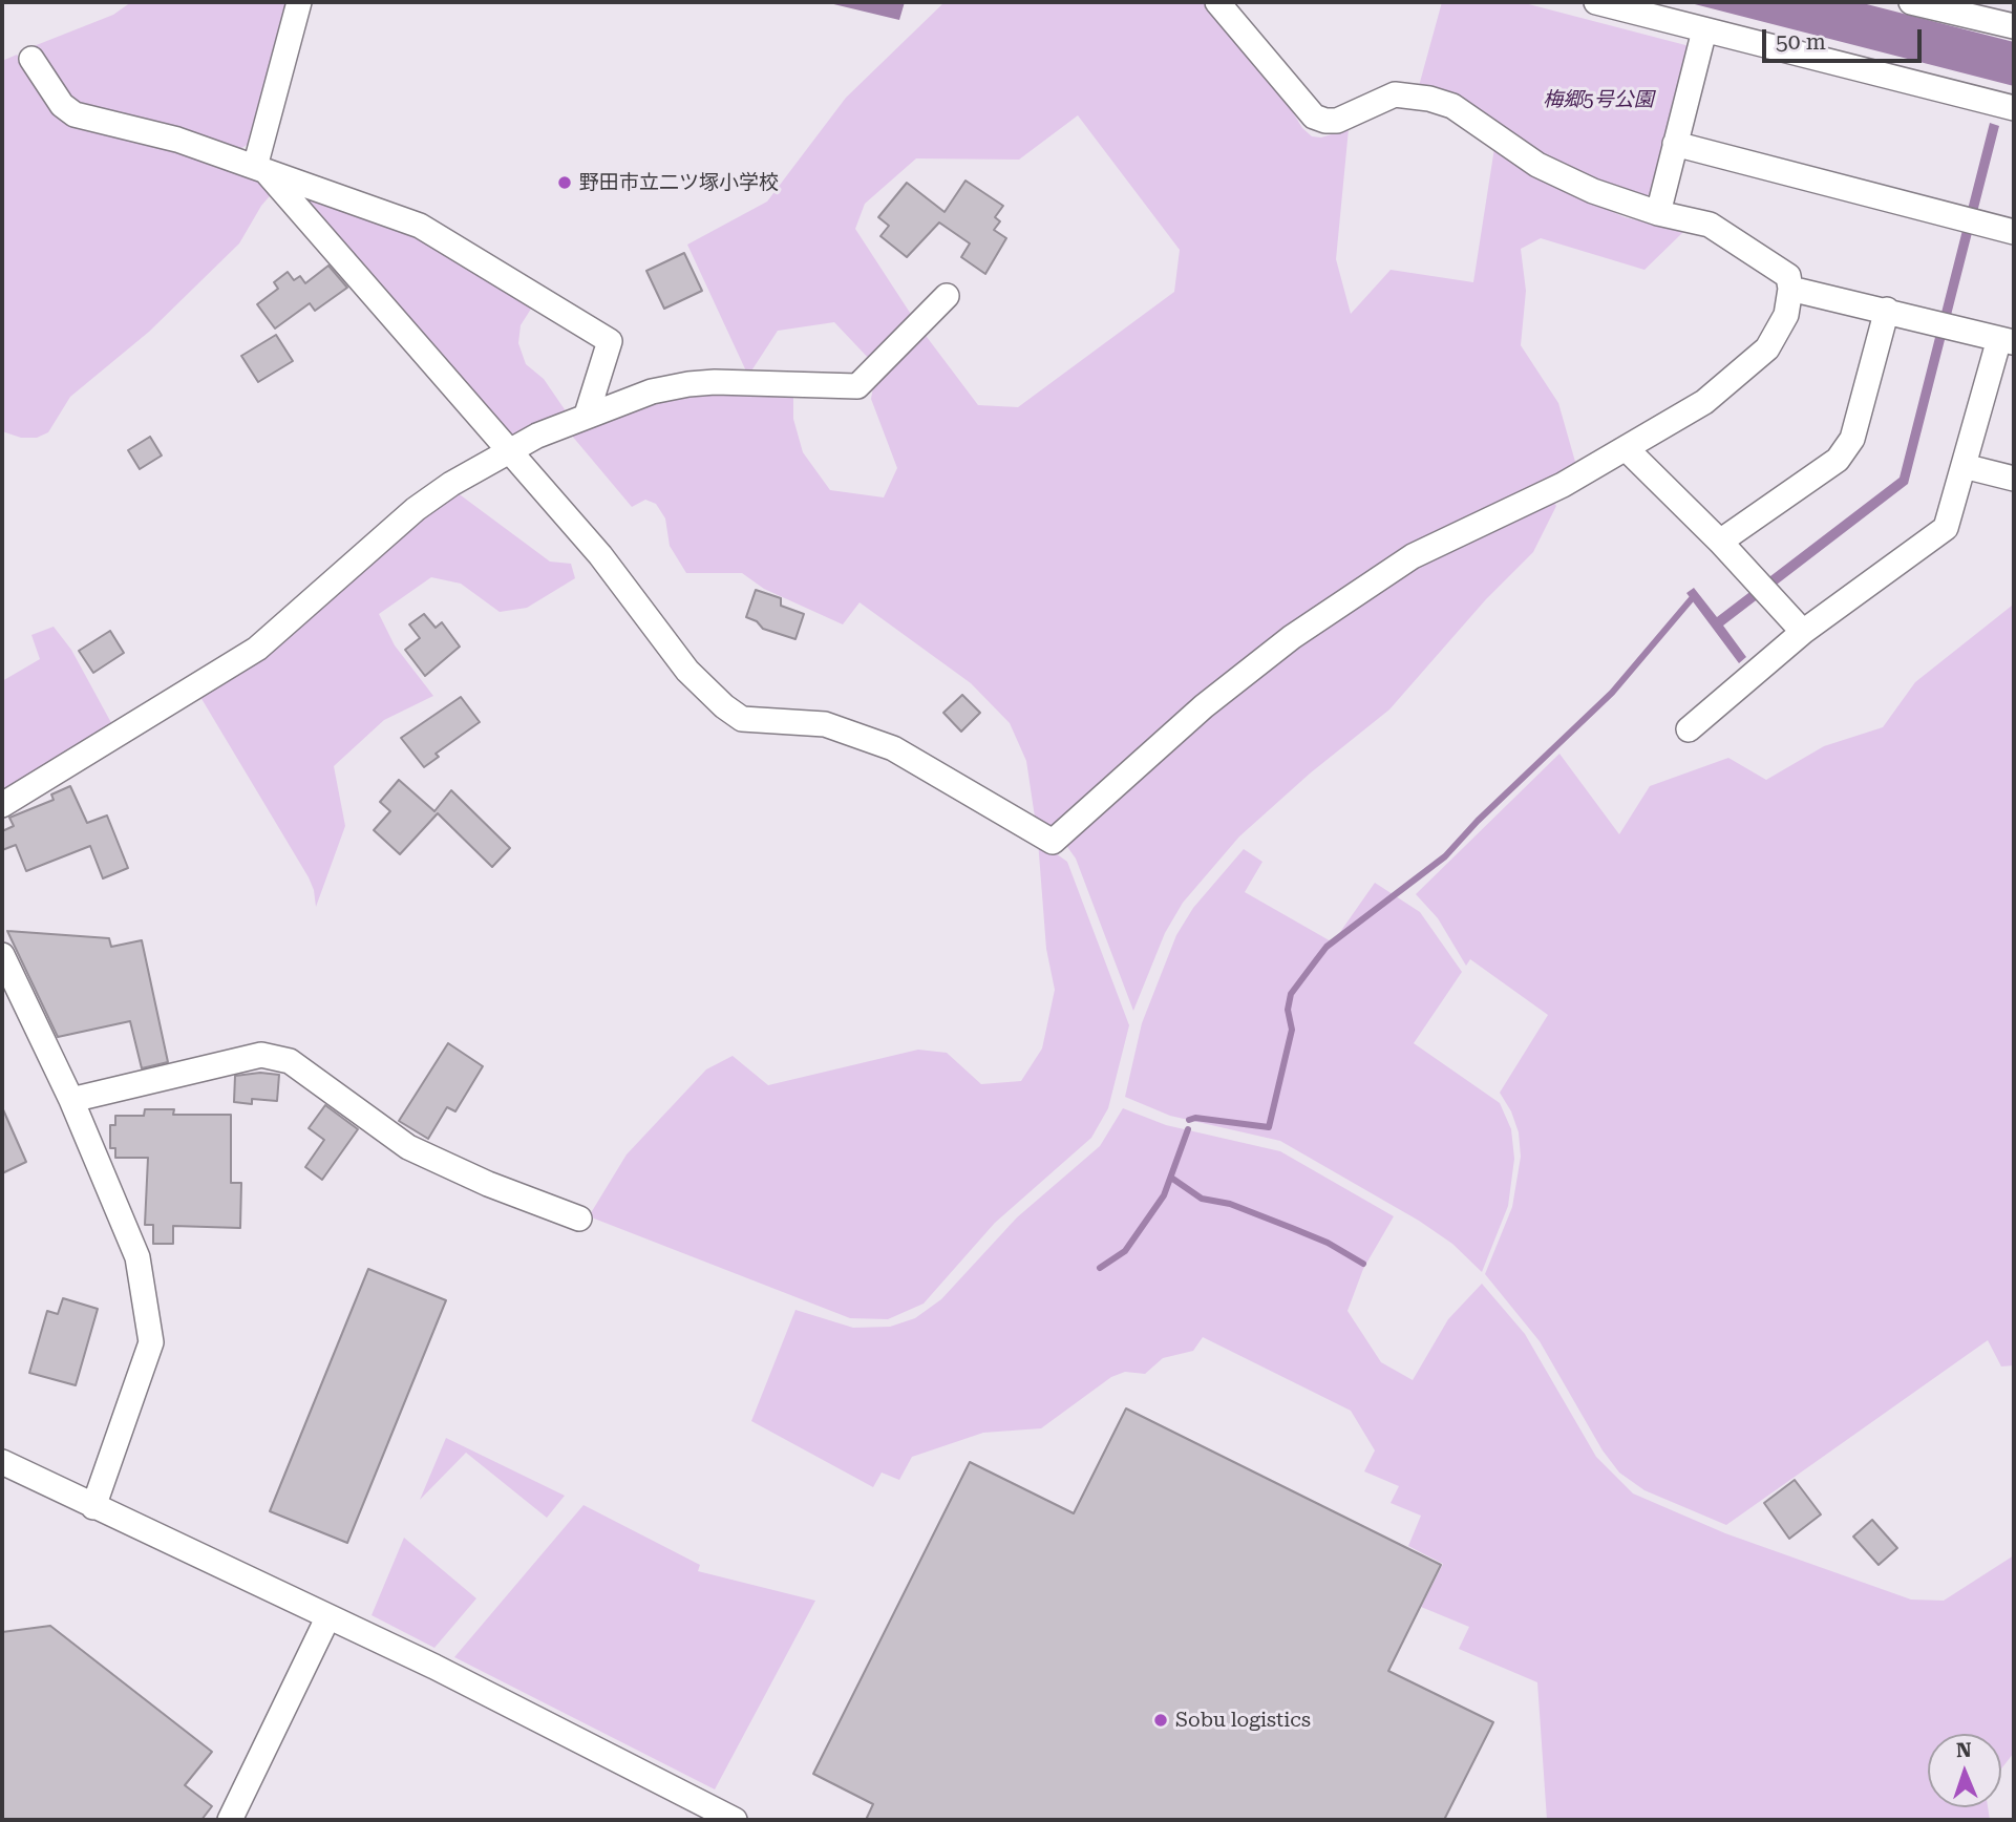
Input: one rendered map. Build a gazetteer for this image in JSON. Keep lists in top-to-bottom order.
{
  "parks": ["梅郷5号公園"],
  "places": ["野田市立二ツ塚小学校", "Sobu logistics"],
  "scale_bar": "50 m",
  "north": "top"
}
